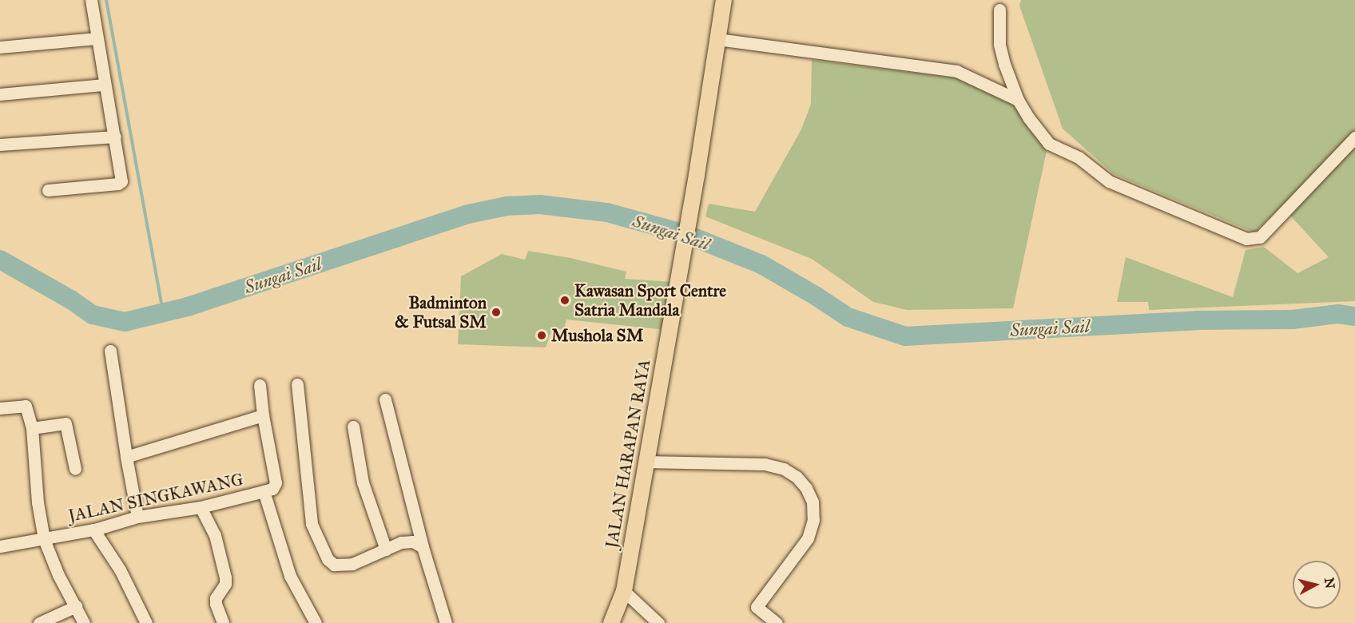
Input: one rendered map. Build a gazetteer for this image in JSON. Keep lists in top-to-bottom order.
{
  "streets": {
    "main road": ["JALAN HARAPAN RAYA"],
    "street": ["JALAN SINGKAWANG"]
  },
  "water": ["Sungai Sail"],
  "places": ["Kawasan Sport Centre Satria Mandala", "Badminton & Futsal SM", "Mushola SM"],
  "north": "right"
}
